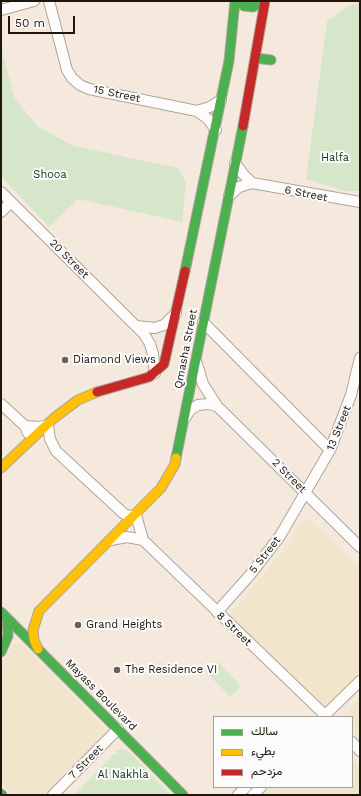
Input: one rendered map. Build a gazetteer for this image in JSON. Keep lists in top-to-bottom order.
{
  "streets": {
    "street": [
      "15 Street",
      "6 Street",
      "20 Street",
      "Qmasha Street",
      "13 Street",
      "2 Street",
      "5 Street",
      "8 Street",
      "Mayass Boulevard",
      "7 Street"
    ]
  },
  "crossings": [
    ["20 Street", "Qmasha Street"],
    ["Qmasha Street", "2 Street"],
    ["Qmasha Street", "8 Street"],
    ["Qmasha Street", "Mayass Boulevard"],
    ["13 Street", "2 Street"],
    ["13 Street", "5 Street"],
    ["2 Street", "5 Street"],
    ["5 Street", "8 Street"],
    ["Mayass Boulevard", "7 Street"]
  ],
  "parks": ["Halfa", "Shooa", "Al Nakhla"],
  "places": ["Diamond Views", "Grand Heights", "The Residence VI"],
  "legend": ["سالك", "بطيء", "مزدحم"],
  "scale_bar": "50 m"
}
